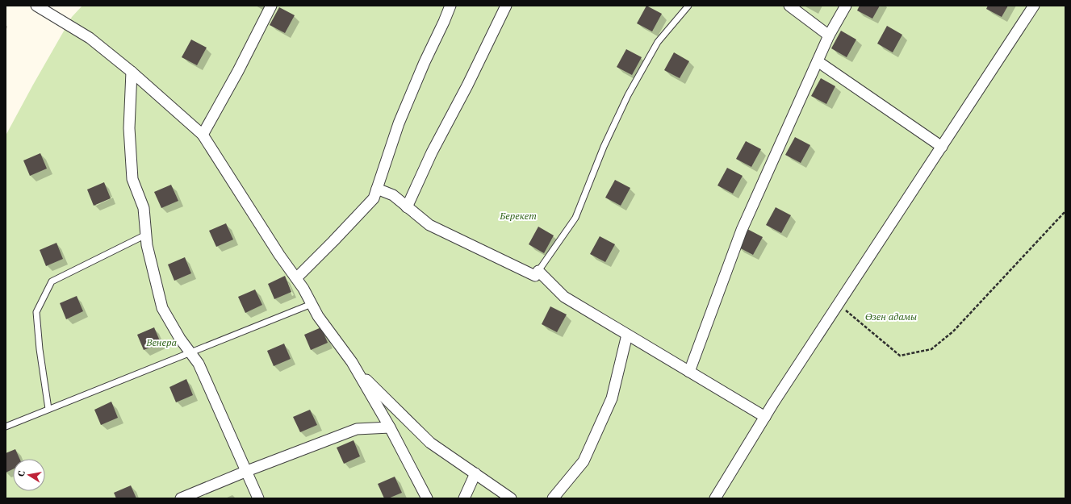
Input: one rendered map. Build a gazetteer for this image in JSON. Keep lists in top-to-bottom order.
{
  "parks": ["Берекет", "Өзен адамы", "Венера"],
  "north": "left"
}
